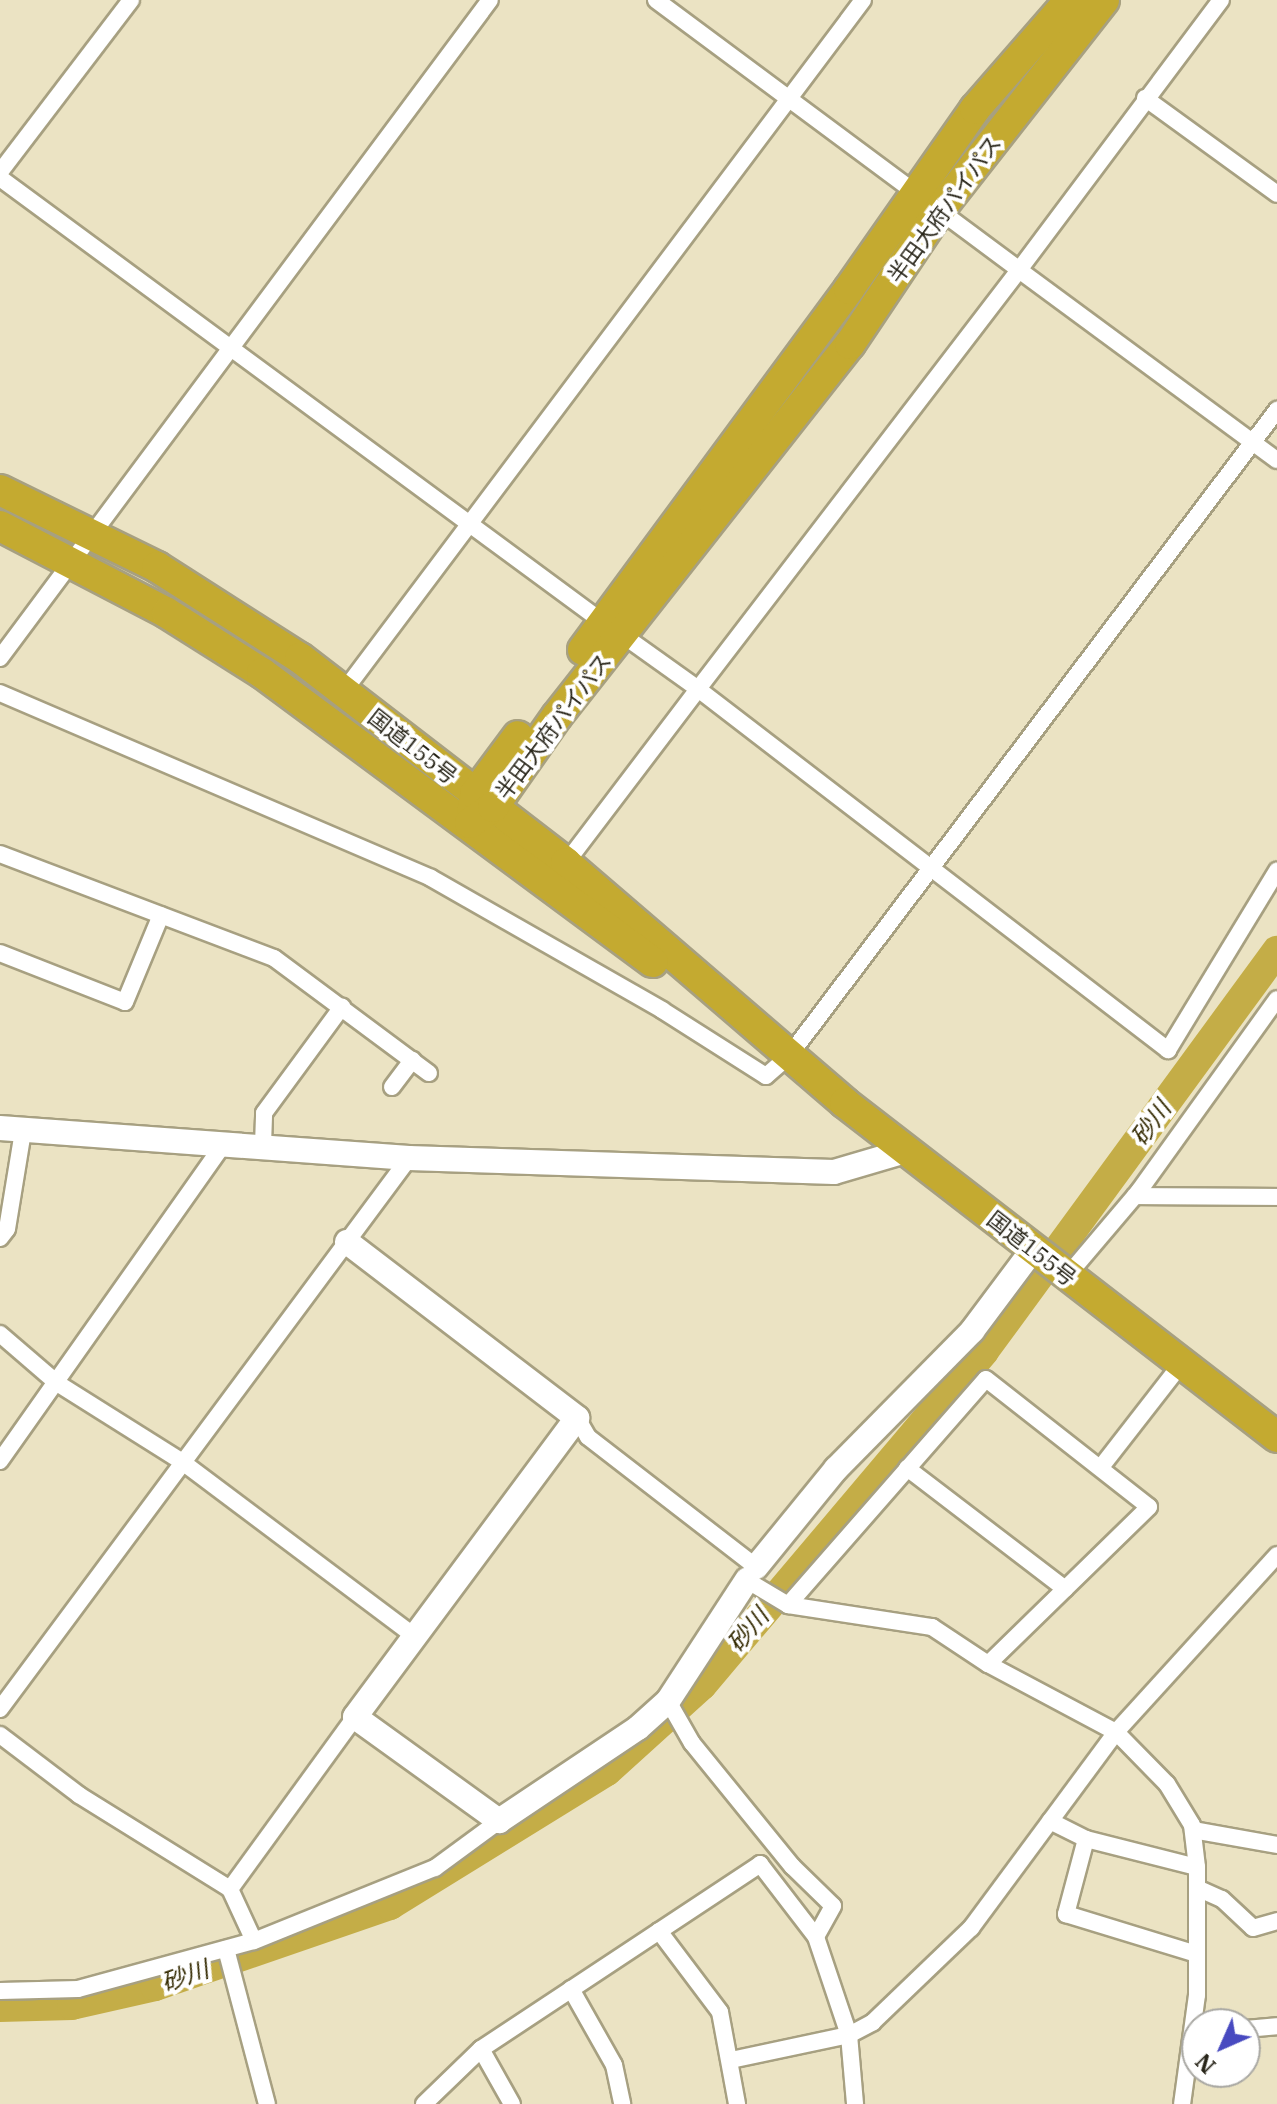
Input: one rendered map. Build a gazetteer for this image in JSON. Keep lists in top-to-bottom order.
{
  "streets": {
    "highway": ["半田大府パイパス", "国道155号"]
  },
  "crossings": [
    ["半田大府パイパス", "国道155号"]
  ],
  "water": ["砂川"],
  "north": "bottom left"
}
